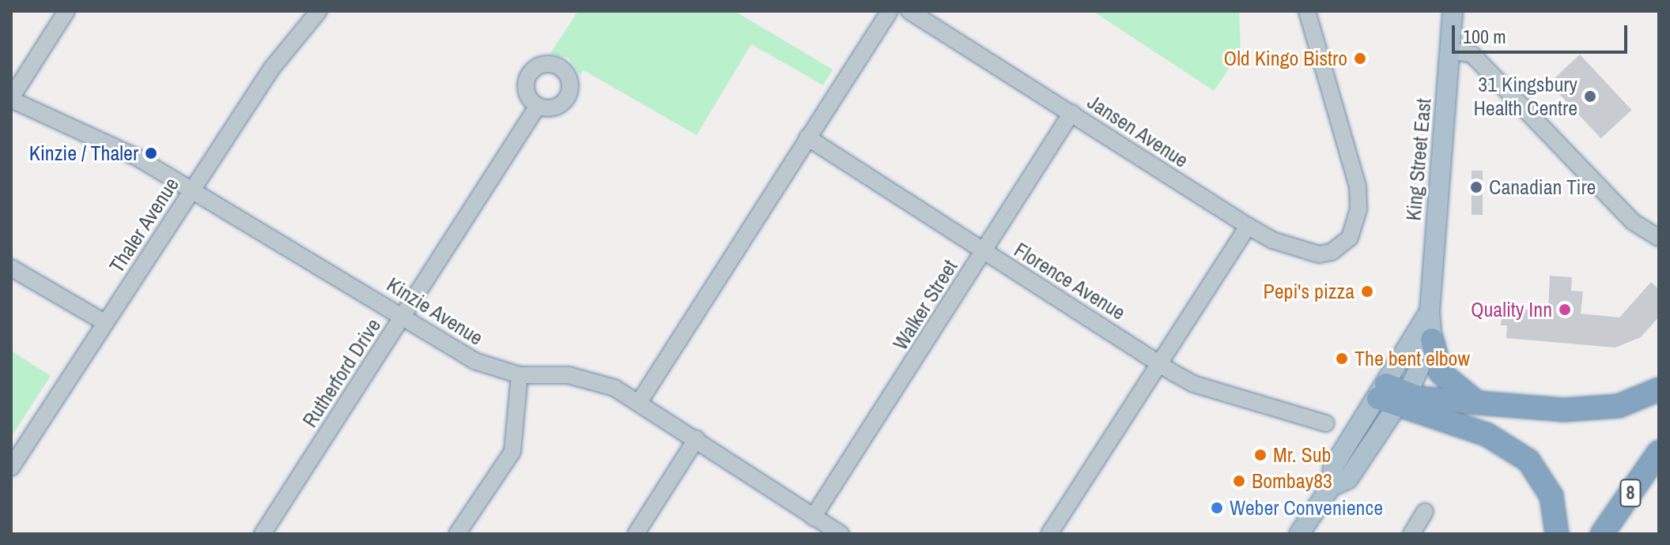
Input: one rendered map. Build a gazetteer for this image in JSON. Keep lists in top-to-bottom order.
{
  "streets": {
    "highway": ["8"],
    "main road": ["King Street East"],
    "street": [
      "Jansen Avenue",
      "Thaler Avenue",
      "Florence Avenue",
      "Walker Street",
      "Kinzie Avenue",
      "Rutherford Drive"
    ]
  },
  "crossings": [
    ["Jansen Avenue", "Walker Street"],
    ["Thaler Avenue", "Kinzie Avenue"],
    ["Florence Avenue", "Walker Street"],
    ["Walker Street", "Kinzie Avenue"],
    ["Kinzie Avenue", "Rutherford Drive"]
  ],
  "places": [
    "Old Kingo Bistro",
    "31 Kingsbury Health Centre",
    "Kinzie / Thaler",
    "Canadian Tire",
    "Pepi's pizza",
    "Quality Inn",
    "The bent elbow",
    "Mr. Sub",
    "Bombay83",
    "Weber Convenience"
  ],
  "scale_bar": "100 m"
}
